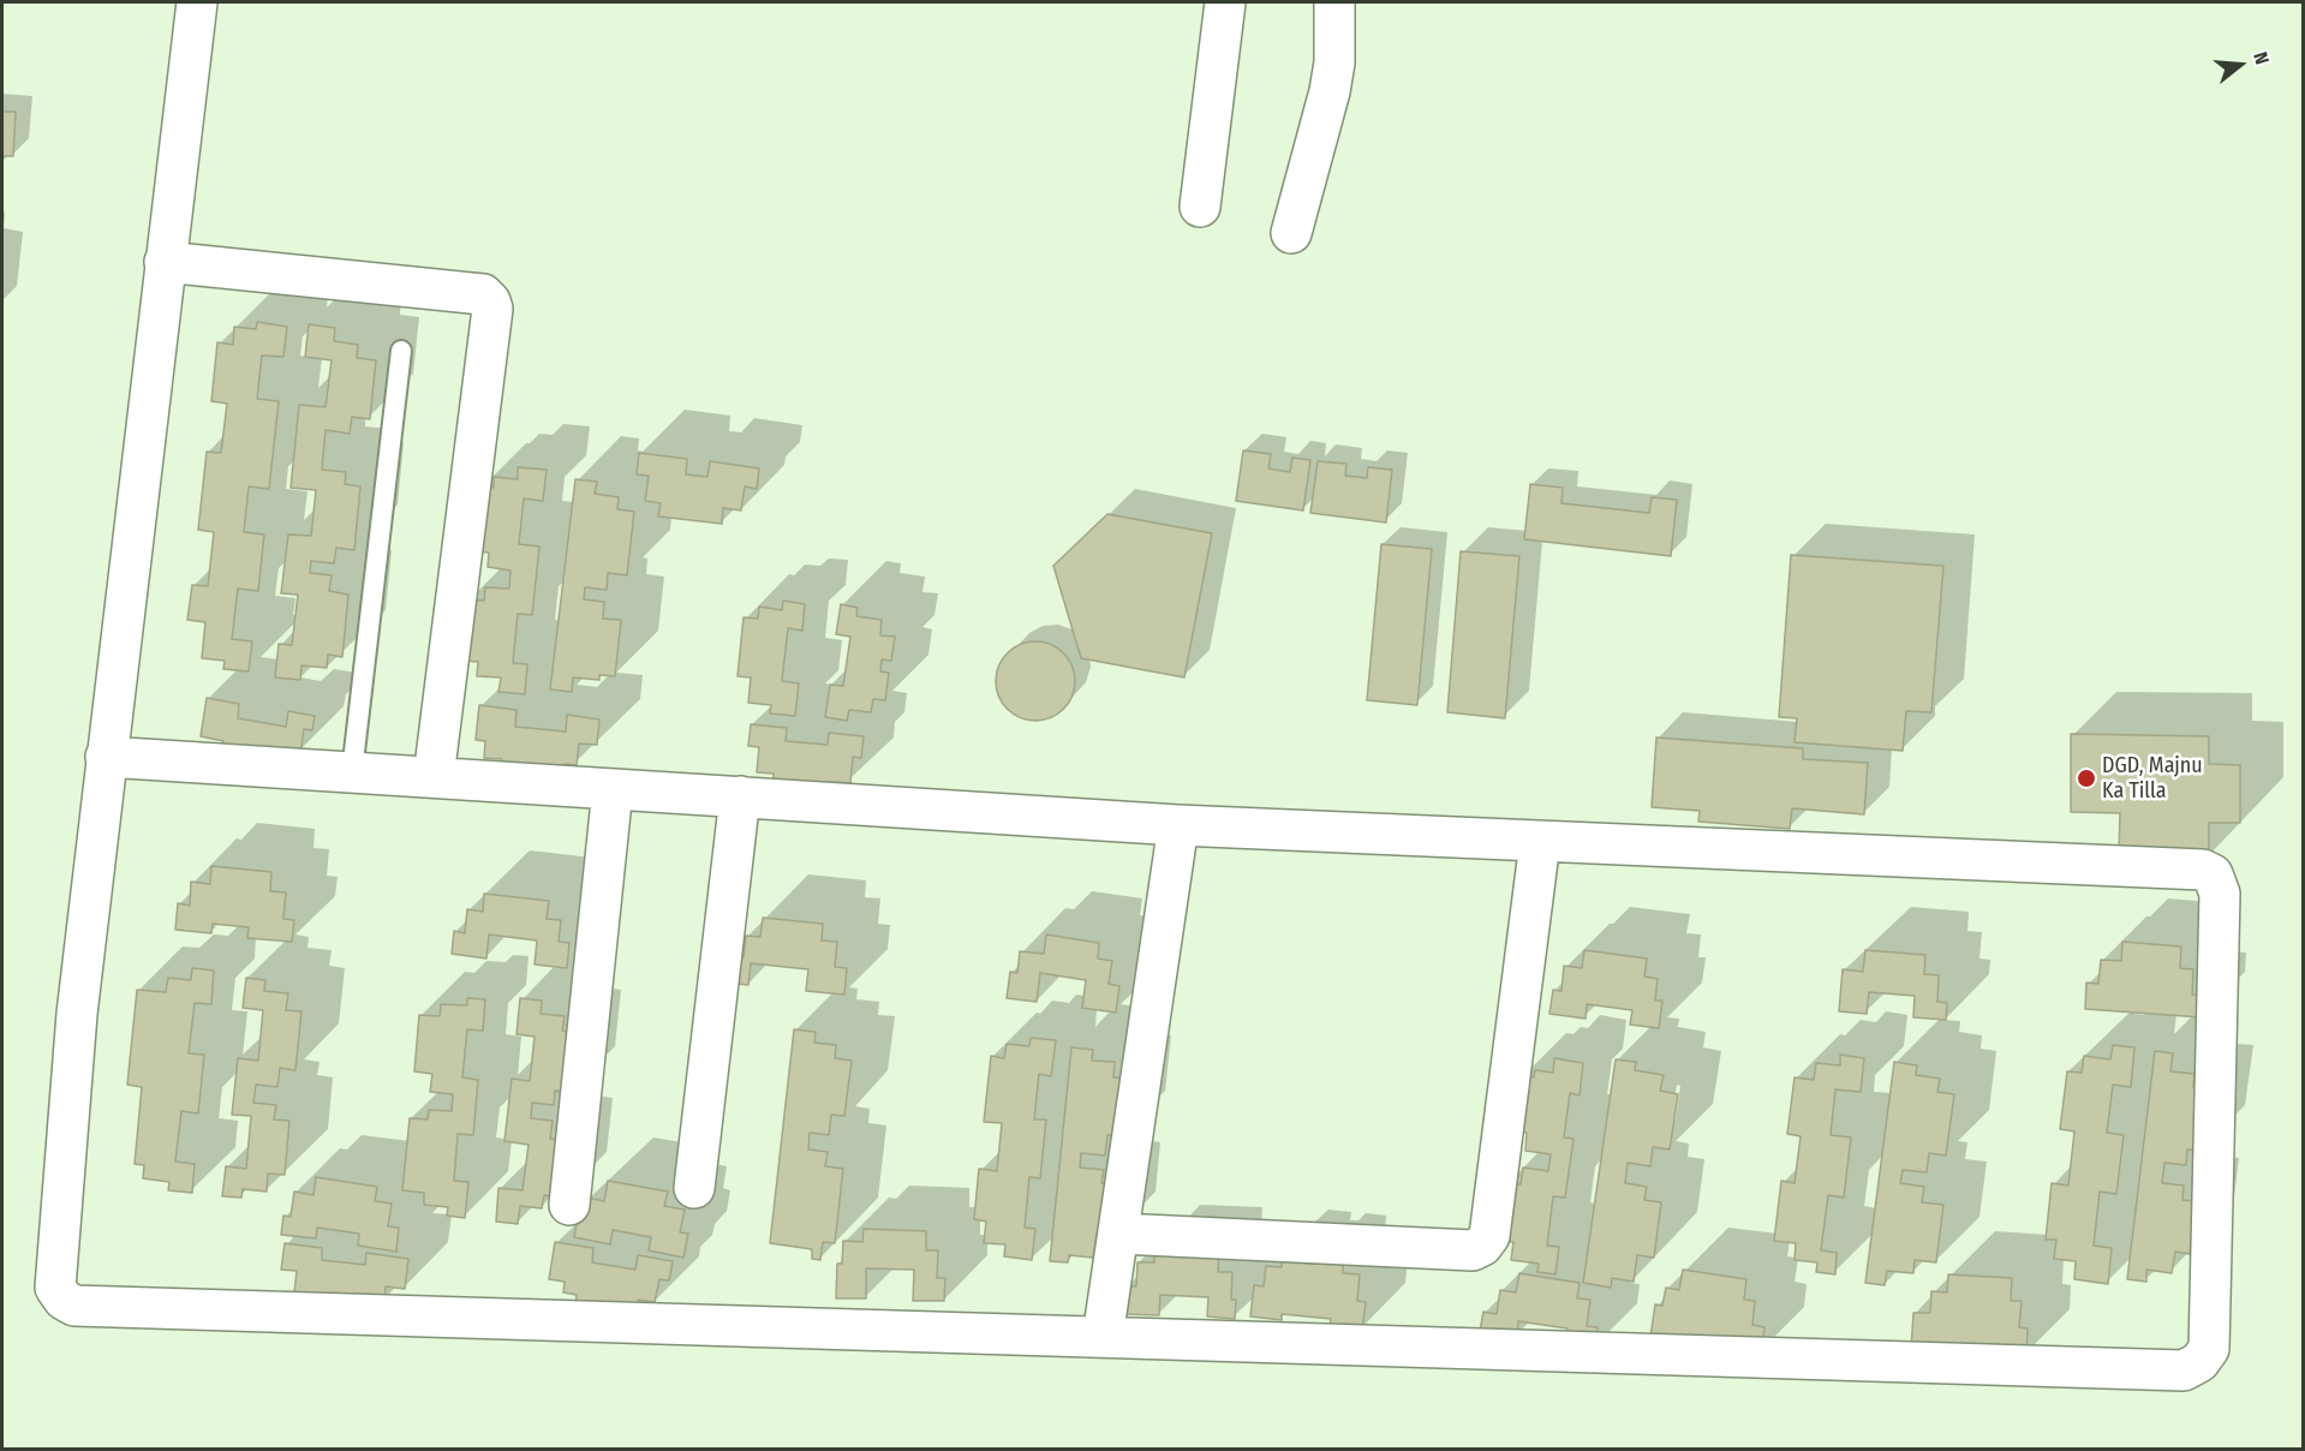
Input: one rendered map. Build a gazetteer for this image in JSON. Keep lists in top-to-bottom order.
{
  "places": ["DGD, Majnu Ka Tilla"],
  "north": "right"
}
